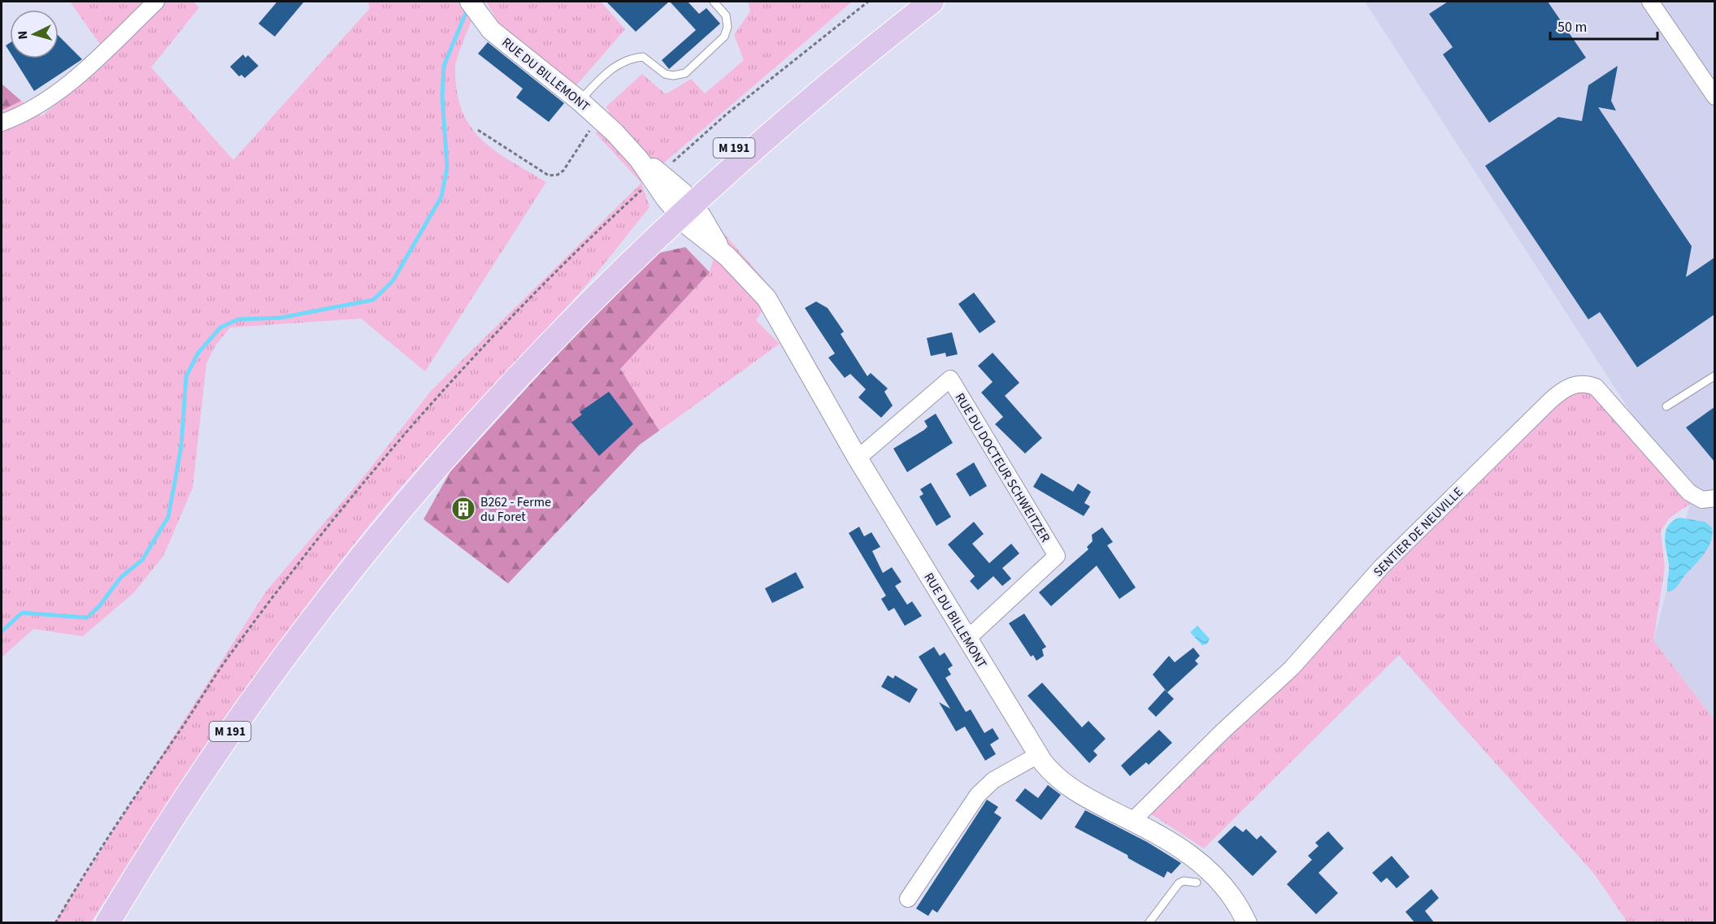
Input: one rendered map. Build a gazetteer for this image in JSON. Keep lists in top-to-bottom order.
{
  "streets": {
    "main road": ["M 191"],
    "street": ["RUE DU BILLEMONT", "RUE DU DOCTEUR SCHWEITZER", "SENTIER DE NEUVILLE"]
  },
  "crossings": [
    ["RUE DU BILLEMONT", "M 191"],
    ["RUE DU BILLEMONT", "RUE DU DOCTEUR SCHWEITZER"],
    ["RUE DU BILLEMONT", "SENTIER DE NEUVILLE"]
  ],
  "places": {
    "building": ["B262 - Ferme du Foret"]
  },
  "scale_bar": "50 m",
  "north": "left"
}
